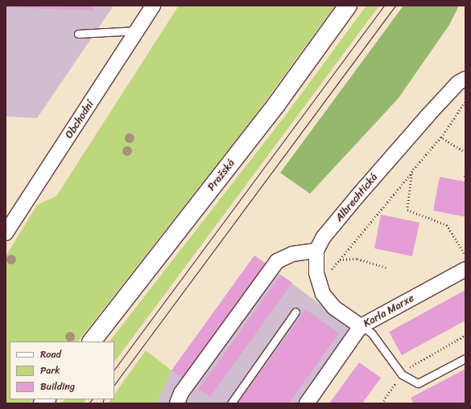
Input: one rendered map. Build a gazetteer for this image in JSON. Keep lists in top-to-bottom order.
{
  "streets": {
    "main road": ["Pražská"],
    "street": ["Obchodní", "Albrechtická", "Karla Marxe"]
  },
  "crossings": [
    ["Albrechtická", "Karla Marxe"]
  ],
  "legend": ["Road", "Park", "Building"]
}
